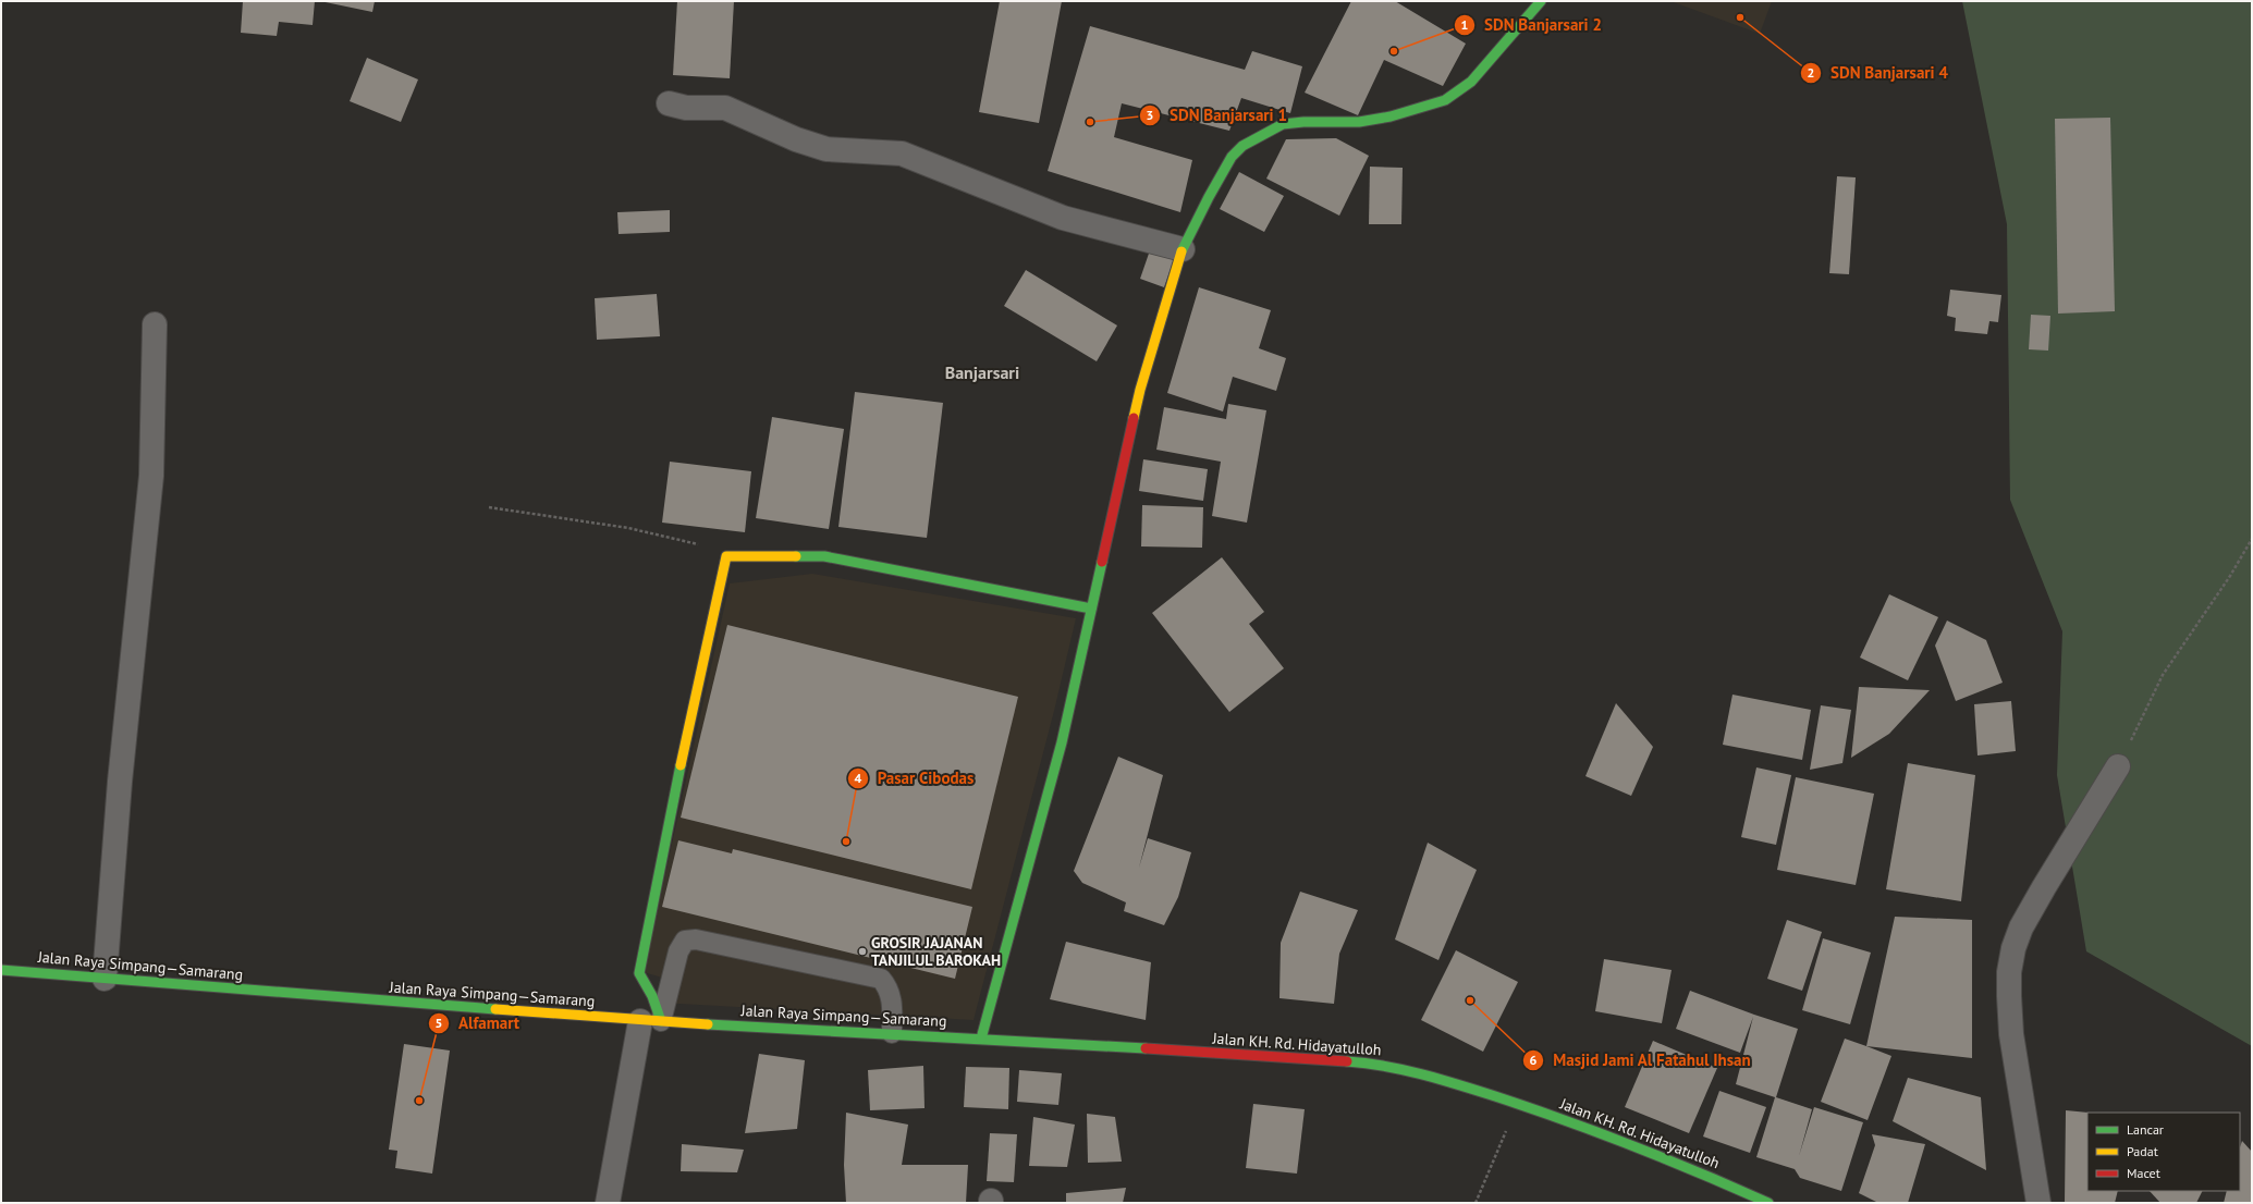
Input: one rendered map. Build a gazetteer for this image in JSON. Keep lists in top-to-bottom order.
{
  "streets": {
    "street": ["Jalan Raya Simpang—Samarang", "Jalan KH. Rd. Hidayatulloh"]
  },
  "crossings": [
    ["Jalan Raya Simpang—Samarang", "Jalan KH. Rd. Hidayatulloh"]
  ],
  "districts": ["Banjarsari"],
  "places": [
    "SDN Banjarsari 4",
    "SDN Banjarsari 2",
    "SDN Banjarsari 1",
    "Pasar Cibodas",
    "GROSIR JAJANAN TANJILUL BAROKAH",
    "Masjid Jami Al Fatahul Ihsan",
    "Alfamart"
  ],
  "legend": ["Lancar", "Padat", "Macet"]
}
